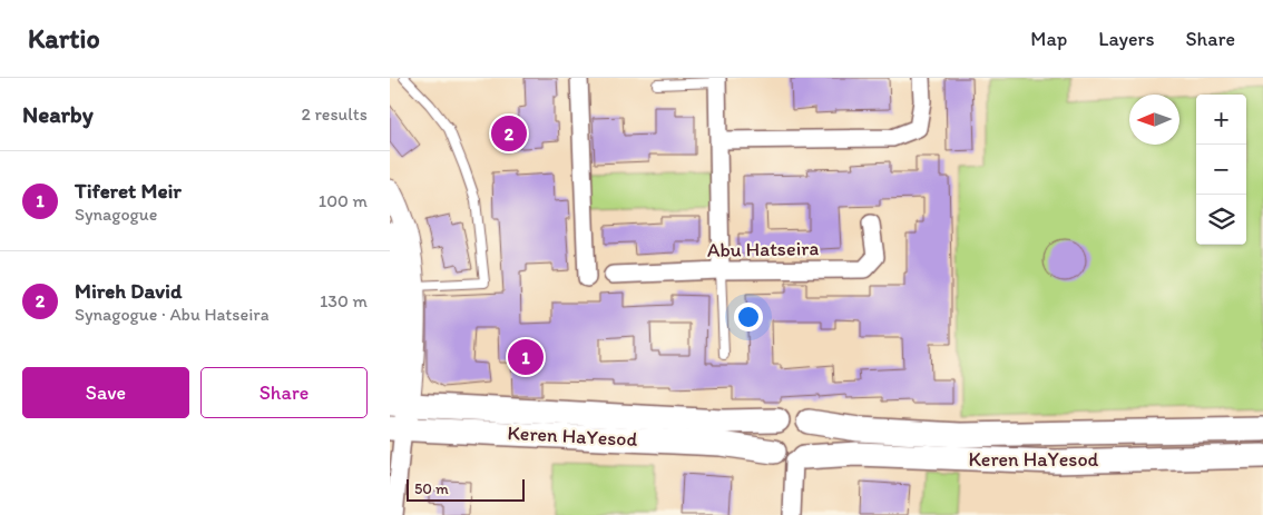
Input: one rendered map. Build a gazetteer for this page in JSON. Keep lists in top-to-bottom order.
{
  "streets": {
    "main road": ["Keren HaYesod"],
    "street": ["Abu Hatseira"]
  },
  "scale_bar": "50 m",
  "north": "left",
  "page": {
    "header": "Kartio",
    "nav": ["Map", "Layers", "Share"],
    "heading": ["Nearby", "2 results"],
    "map_buttons": ["+", "−"],
    "pins": ["2", "1"],
    "list": [
      {
        "mark": "1",
        "name": "Tiferet Meir",
        "note": "Synagogue",
        "value": "100 m"
      },
      {
        "mark": "2",
        "name": "Mireh David",
        "note": "Synagogue · Abu Hatseira",
        "value": "130 m"
      }
    ],
    "buttons": ["Save", "Share"],
    "scale": "50 m"
  }
}
